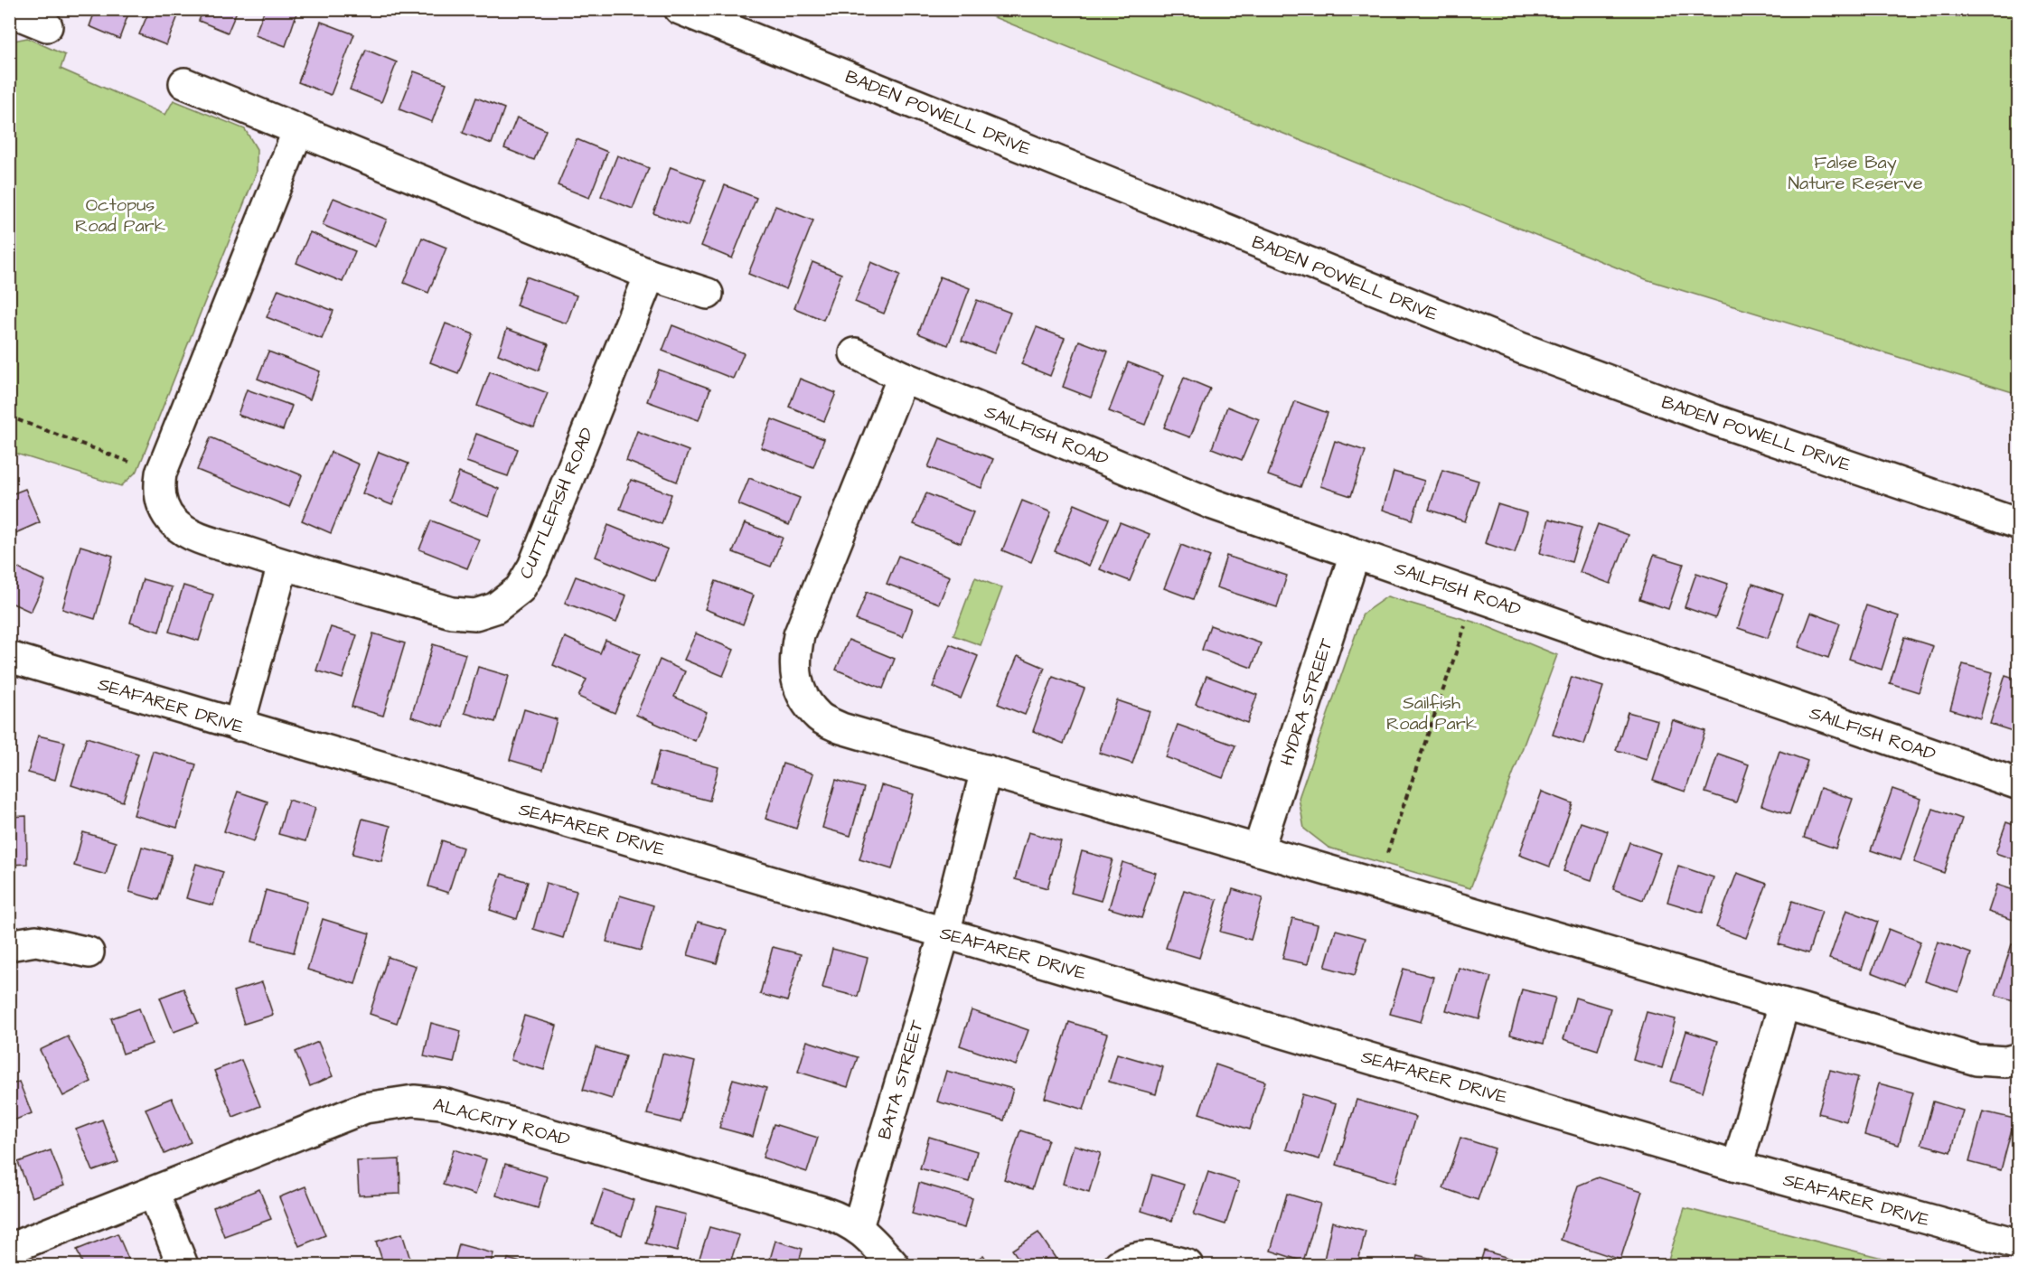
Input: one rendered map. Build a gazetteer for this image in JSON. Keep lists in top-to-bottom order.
{
  "streets": {
    "street": [
      "BADEN POWELL DRIVE",
      "SAILFISH ROAD",
      "CUTTLEFISH ROAD",
      "HYDRA STREET",
      "SEAFARER DRIVE",
      "BATA STREET",
      "ALACRITY ROAD"
    ]
  },
  "crossings": [
    ["SAILFISH ROAD", "HYDRA STREET"],
    ["SEAFARER DRIVE", "BATA STREET"],
    ["BATA STREET", "ALACRITY ROAD"]
  ],
  "parks": ["False Bay Nature Reserve", "Octopus Road Park", "Sailfish Road Park"]
}
